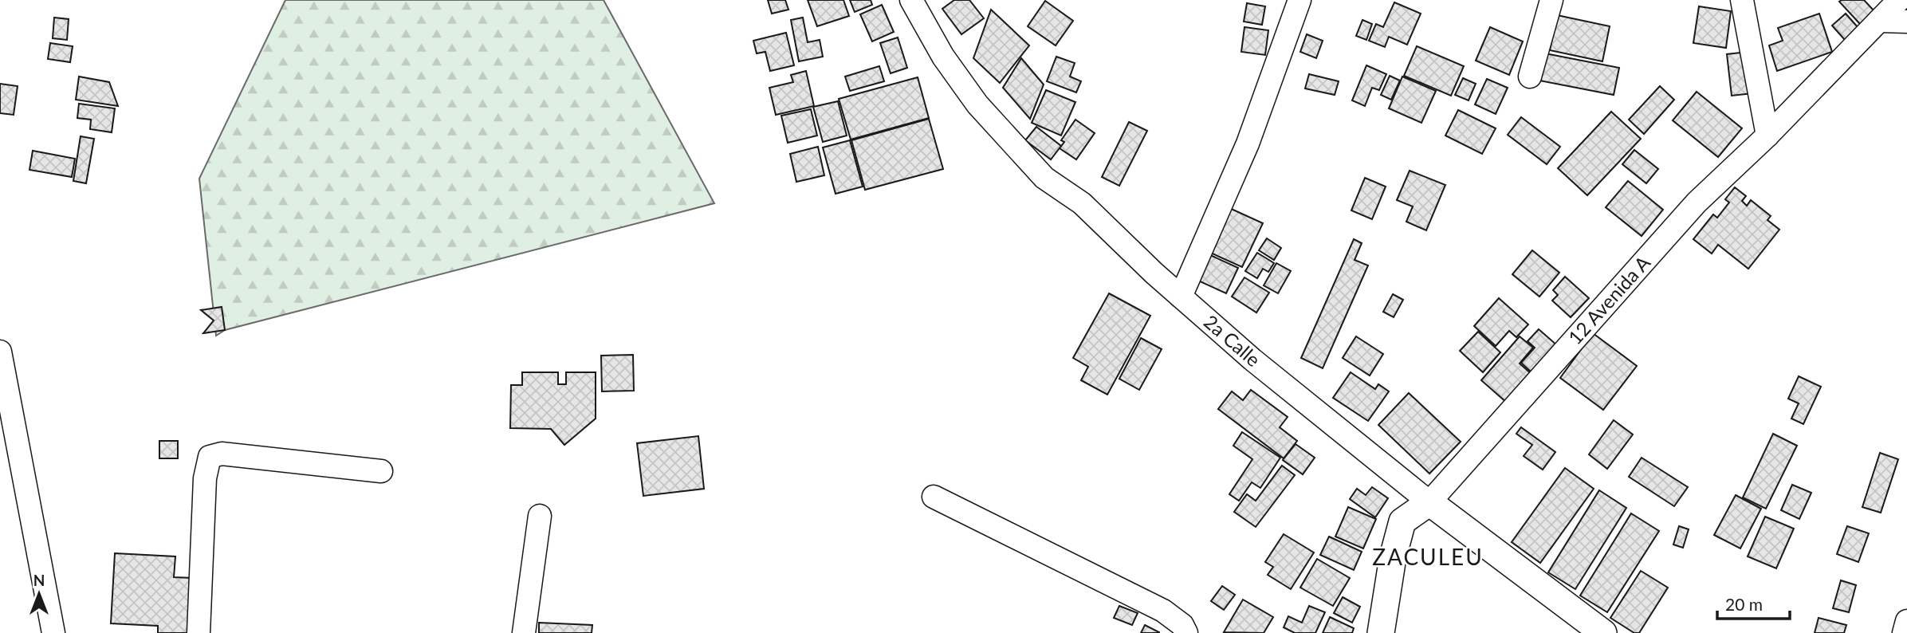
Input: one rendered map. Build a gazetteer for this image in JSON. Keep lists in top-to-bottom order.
{
  "streets": {
    "street": ["12 Avenida A", "2a Calle"]
  },
  "crossings": [
    ["12 Avenida A", "2a Calle"]
  ],
  "districts": ["ZACULEU"],
  "scale_bar": "20 m",
  "north": "top"
}
